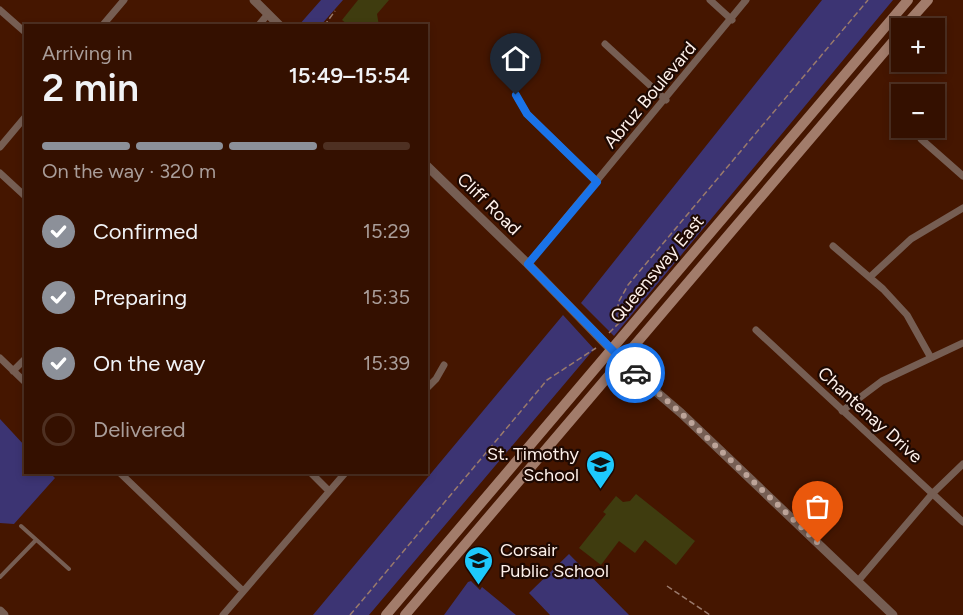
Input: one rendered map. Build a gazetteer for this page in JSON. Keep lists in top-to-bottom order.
{
  "streets": {
    "main road": ["Queensway East"],
    "street": ["Abruz Boulevard", "Cliff Road", "Chantenay Drive"]
  },
  "crossings": [
    ["Abruz Boulevard", "Cliff Road"],
    ["Cliff Road", "Queensway East"]
  ],
  "places": {
    "school or university": ["St. Timothy School", "Corsair Public School"]
  },
  "page": {
    "map_buttons": ["+", "−"],
    "heading": ["2 min", "Arriving in", "15:49–15:54"],
    "bar": "On the way · 320 m",
    "list": [
      ["Confirmed", "15:29"],
      ["Preparing", "15:35"],
      ["On the way", "15:39"],
      "Delivered"
    ]
  }
}
